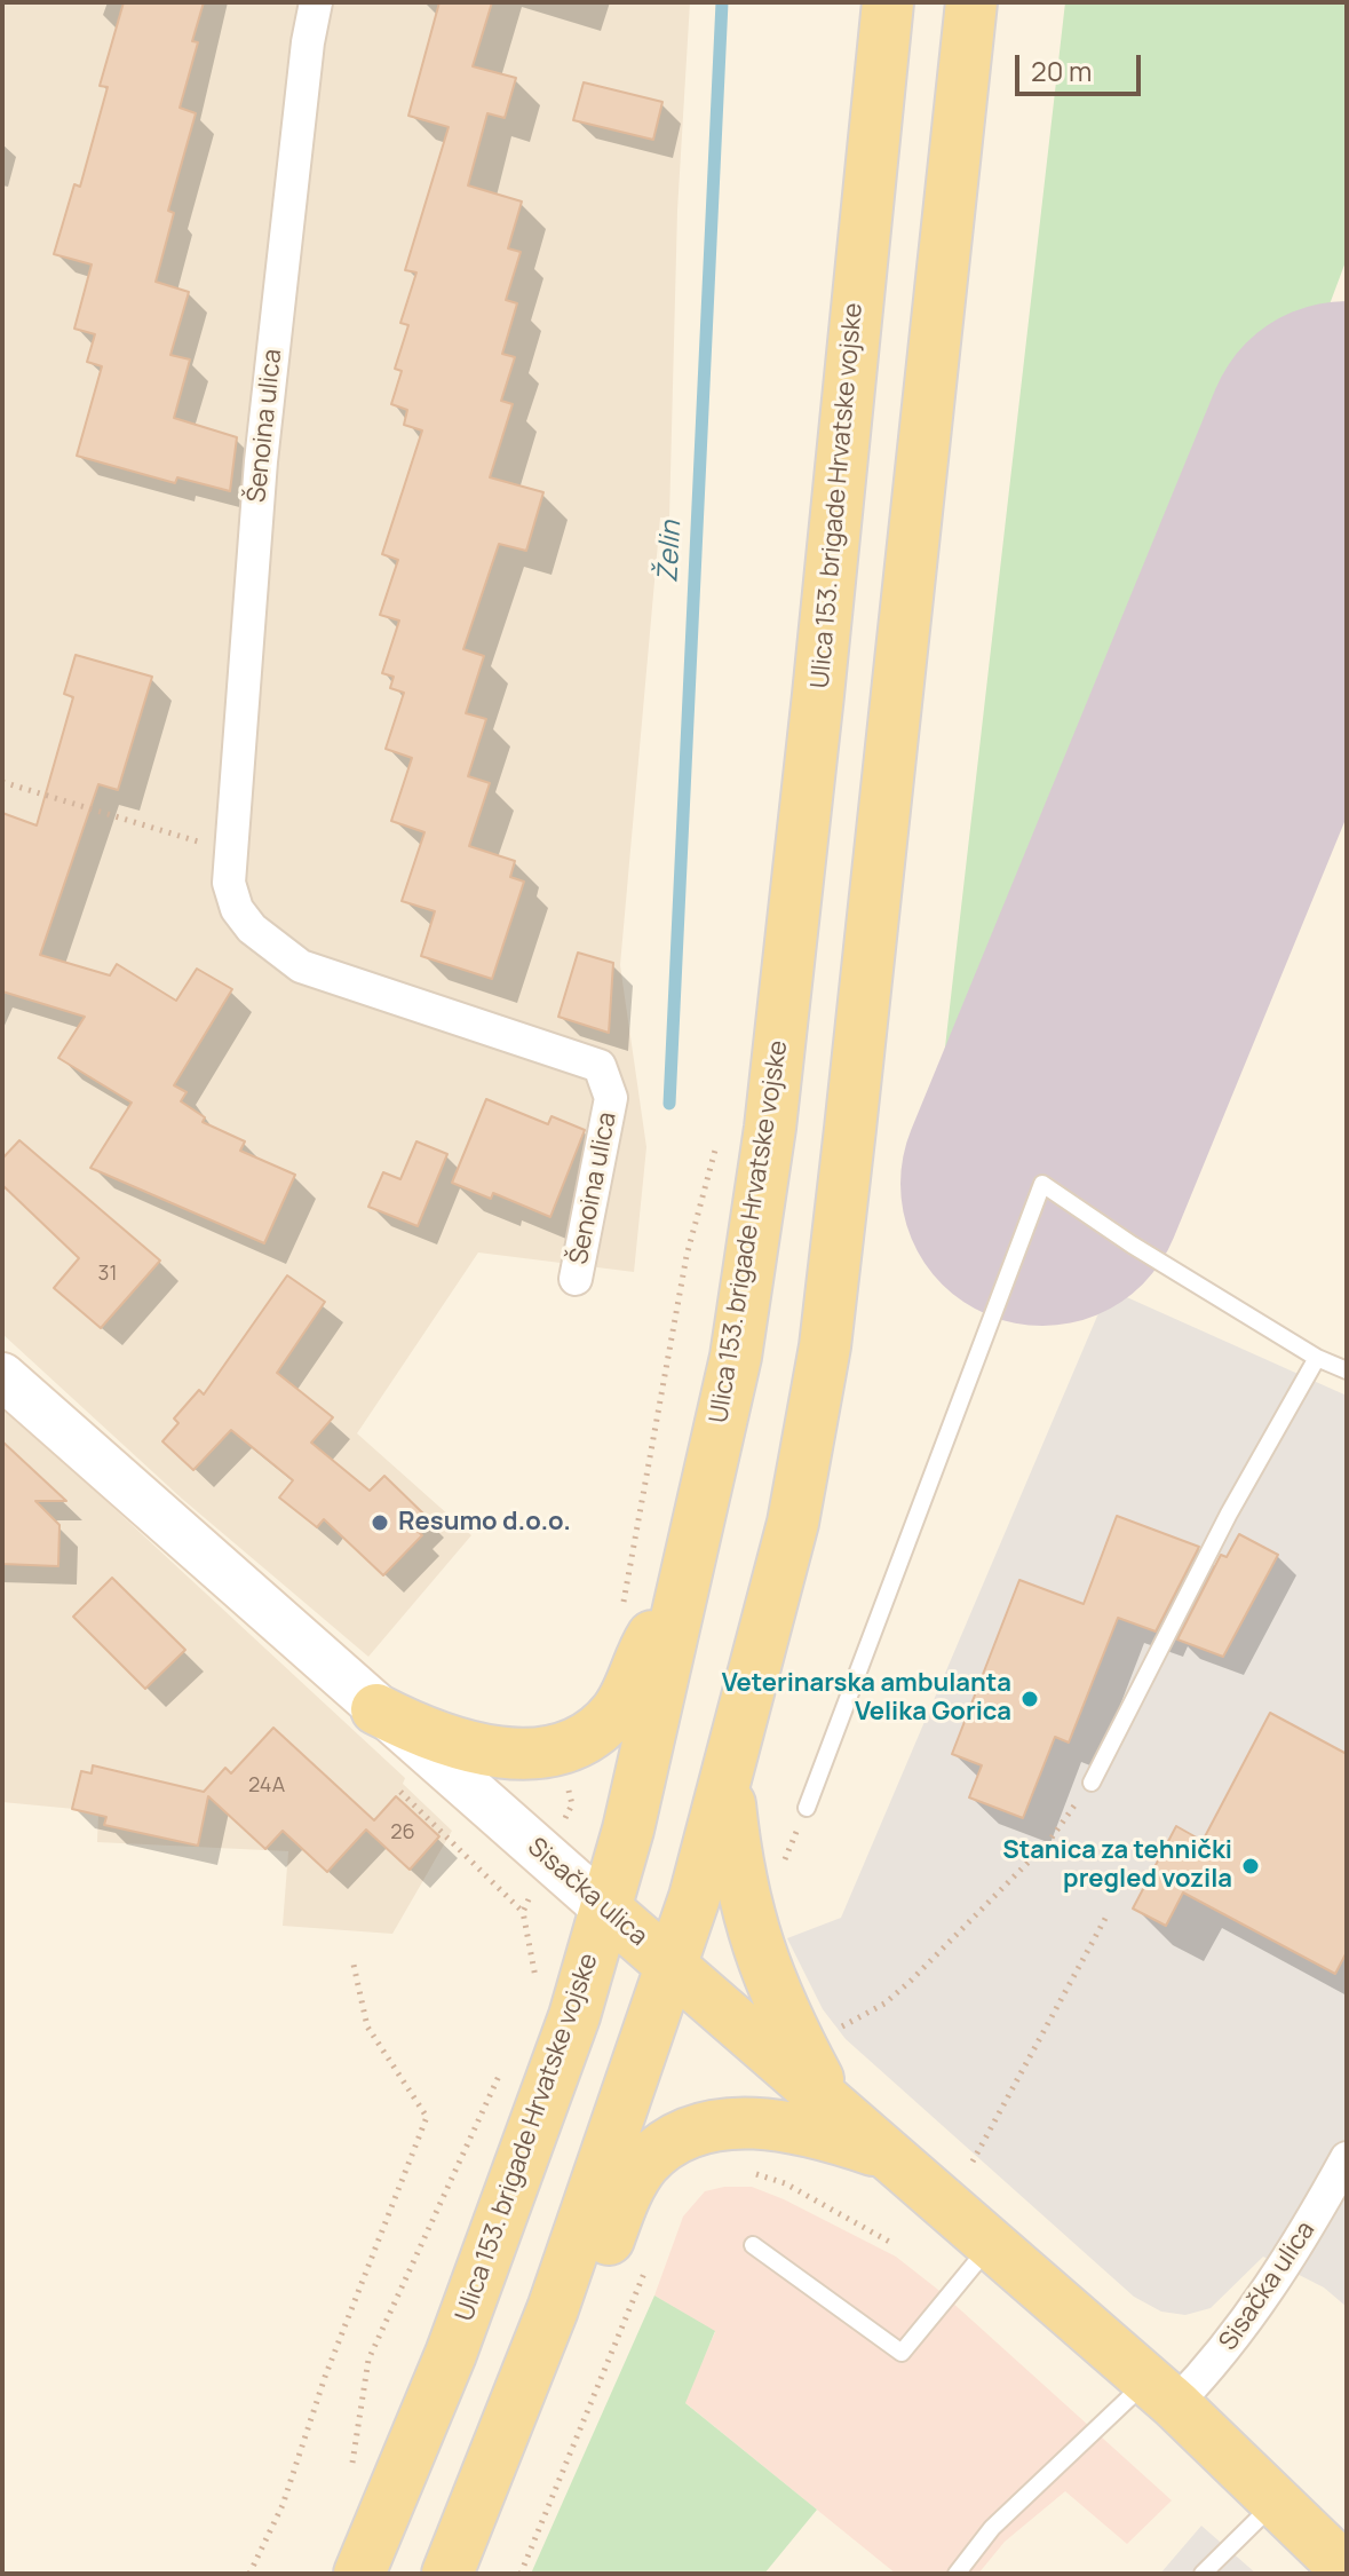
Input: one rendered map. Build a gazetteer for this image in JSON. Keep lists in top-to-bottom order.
{
  "streets": {
    "main road": ["Ulica 153. brigade Hrvatske vojske", "Sisačka ulica"],
    "street": ["Šenoina ulica"]
  },
  "crossings": [
    ["Ulica 153. brigade Hrvatske vojske", "Sisačka ulica"]
  ],
  "water": ["Želin"],
  "places": ["Resumo d.o.o.", "Veterinarska ambulanta Velika Gorica", "Stanica za tehnički pregled vozila"],
  "house_numbers": ["31", "24A", "26"],
  "scale_bar": "20 m"
}
